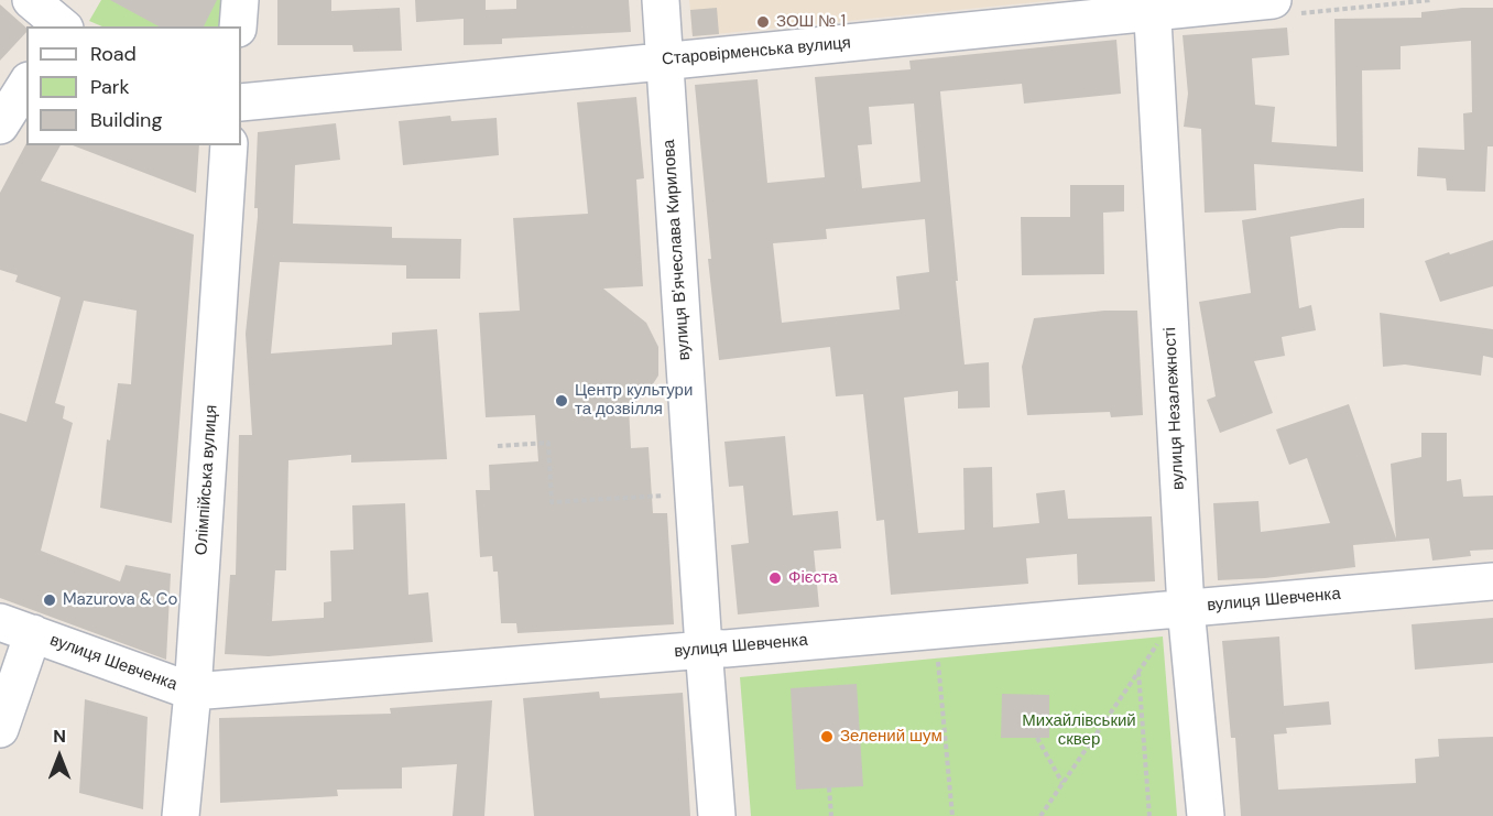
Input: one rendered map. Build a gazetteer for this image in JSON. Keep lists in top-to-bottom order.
{
  "streets": {
    "street": [
      "Старовірменська вулиця",
      "вулиця В'ячеслава Кирилова",
      "вулиця Незалежності",
      "Олімпійська вулиця",
      "вулиця Шевченка"
    ]
  },
  "crossings": [
    ["Старовірменська вулиця", "вулиця В'ячеслава Кирилова"],
    ["Старовірменська вулиця", "вулиця Незалежності"],
    ["вулиця В'ячеслава Кирилова", "вулиця Шевченка"],
    ["вулиця Незалежності", "вулиця Шевченка"],
    ["Олімпійська вулиця", "вулиця Шевченка"]
  ],
  "parks": ["Михайлівський сквер"],
  "places": [
    "ЗОШ № 1",
    "Центр культури та дозвілля",
    "Фієста",
    "Mazurova & Co",
    "Зелений шум"
  ],
  "legend": ["Road", "Park", "Building"],
  "north": "top"
}
